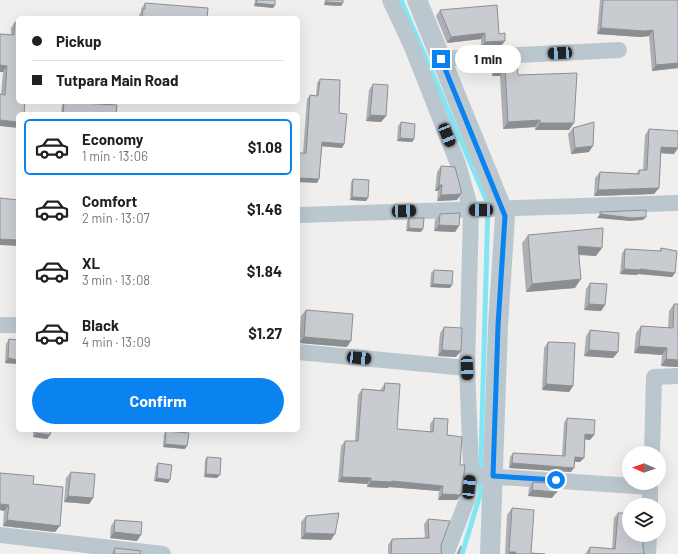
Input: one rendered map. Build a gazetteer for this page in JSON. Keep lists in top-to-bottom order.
{
  "north": "left",
  "page": {
    "banner": ["Pickup", "Tutpara Main Road"],
    "bubble": "1 min",
    "list": [
      {
        "name": "Economy",
        "note": "1 min · 13:06",
        "value": "$1.08"
      },
      {
        "name": "Comfort",
        "note": "2 min · 13:07",
        "value": "$1.46"
      },
      {
        "name": "XL",
        "note": "3 min · 13:08",
        "value": "$1.84"
      },
      {
        "name": "Black",
        "note": "4 min · 13:09",
        "value": "$1.27"
      }
    ],
    "buttons": "Confirm"
  }
}
